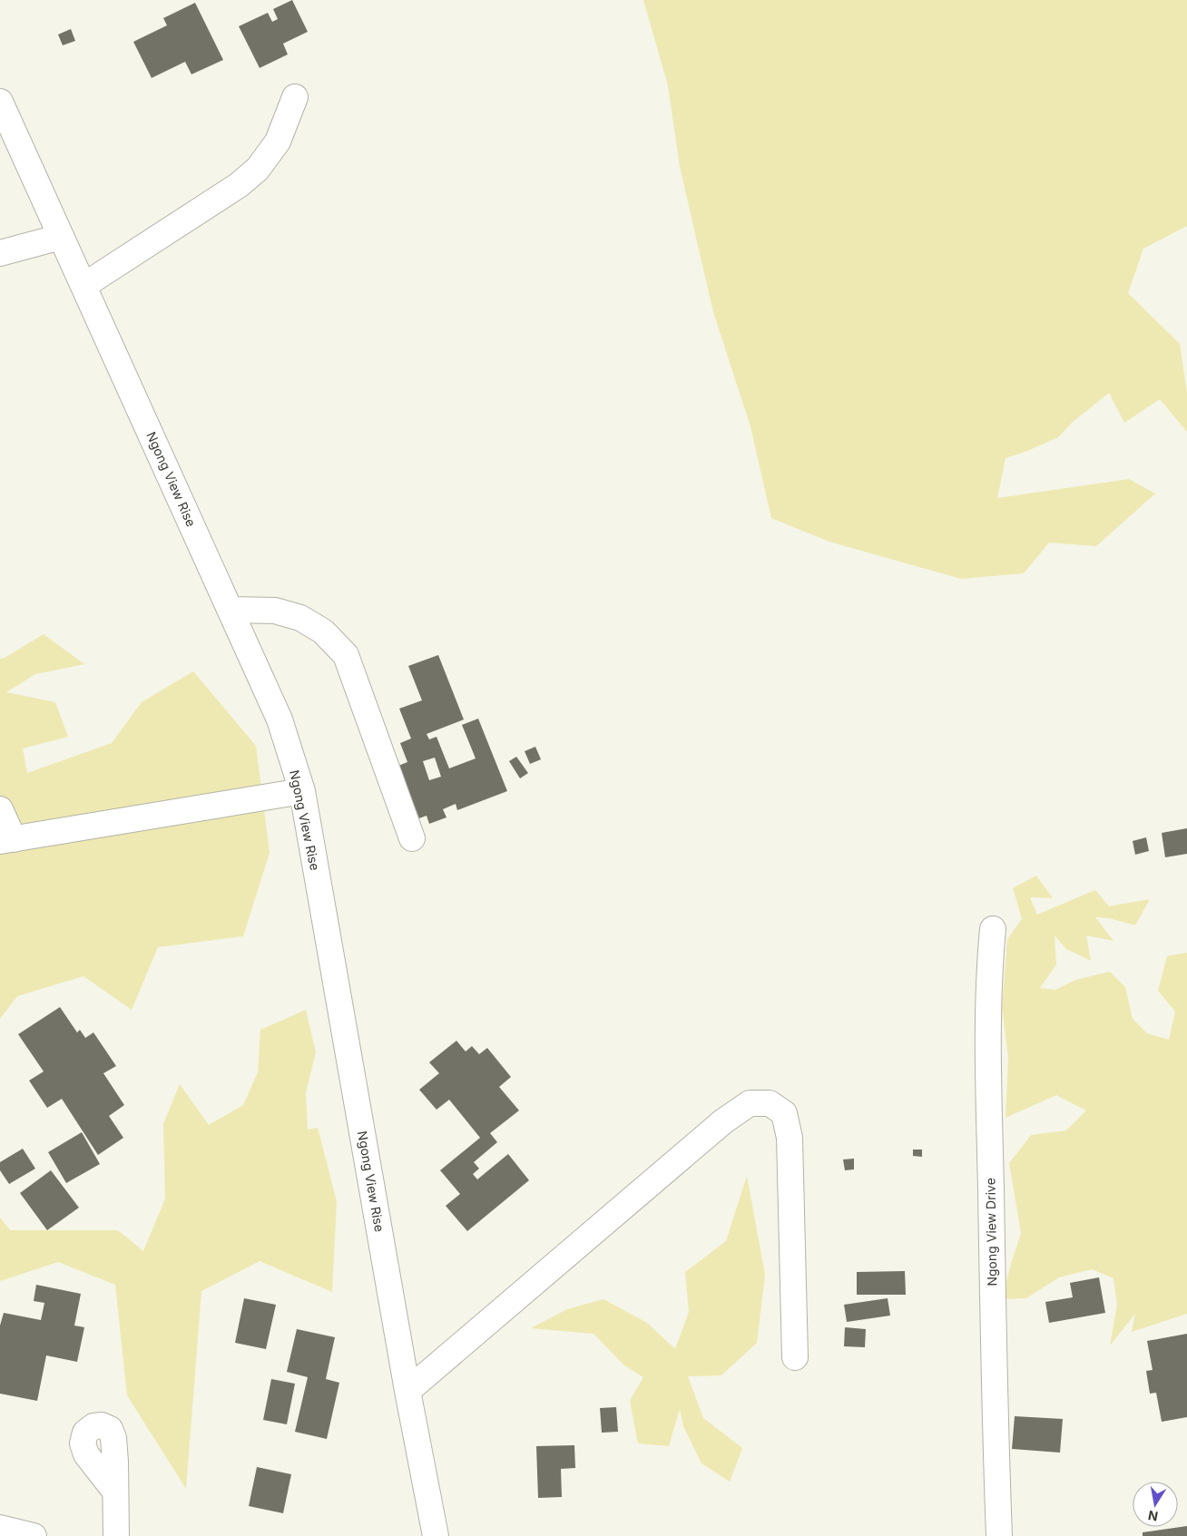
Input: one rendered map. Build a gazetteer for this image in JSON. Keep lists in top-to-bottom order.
{
  "streets": {
    "street": ["Ngong View Rise", "Ngong View Drive"]
  },
  "north": "bottom"
}
